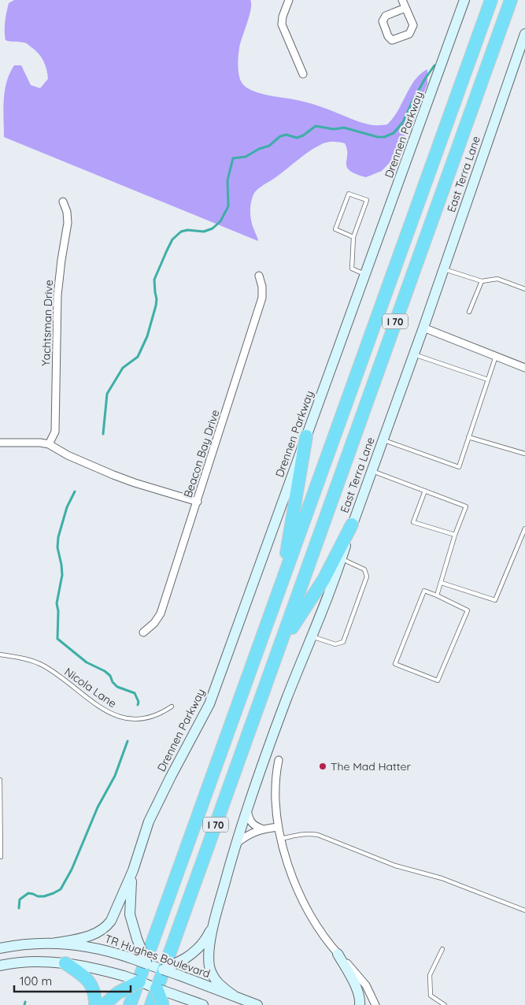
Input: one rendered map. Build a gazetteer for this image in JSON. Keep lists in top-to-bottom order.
{
  "streets": {
    "highway": ["I 70"],
    "main road": ["Drennen Parkway", "East Terra Lane", "TR Hughes Boulevard"],
    "street": ["Yachtsman Drive", "Beacon Bay Drive"],
    "lane": ["Nicola Lane"]
  },
  "places": ["The Mad Hatter"],
  "scale_bar": "100 m"
}
